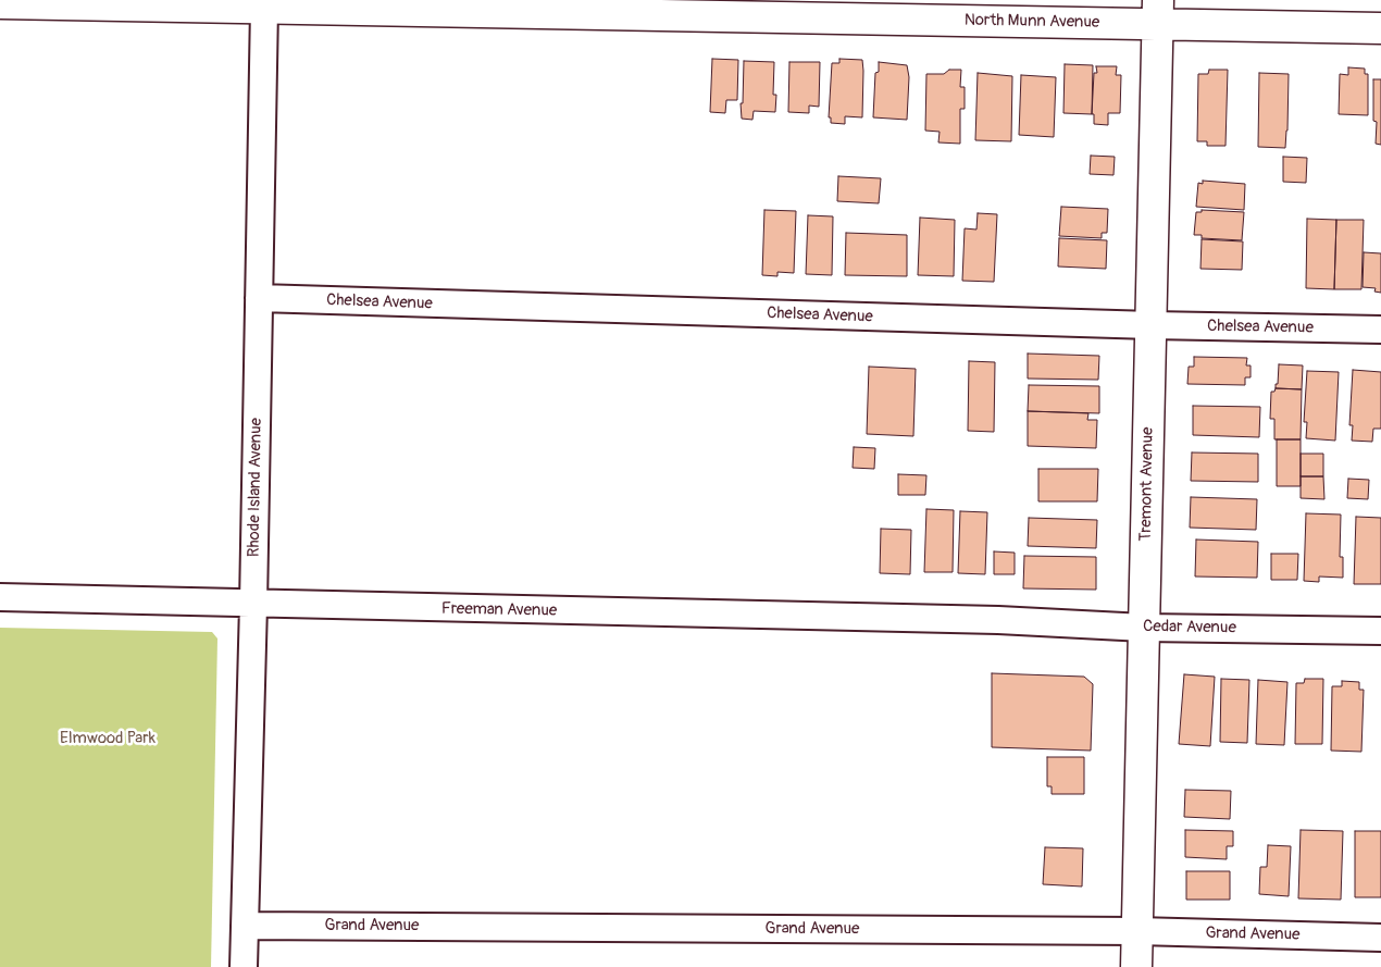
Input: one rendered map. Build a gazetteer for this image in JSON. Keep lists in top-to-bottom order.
{
  "streets": {
    "main road": ["North Munn Avenue", "Tremont Avenue"],
    "street": [
      "Chelsea Avenue",
      "Rhode Island Avenue",
      "Freeman Avenue",
      "Cedar Avenue",
      "Grand Avenue"
    ]
  },
  "crossings": [
    ["North Munn Avenue", "Tremont Avenue"],
    ["North Munn Avenue", "Rhode Island Avenue"],
    ["Chelsea Avenue", "Tremont Avenue"],
    ["Chelsea Avenue", "Rhode Island Avenue"],
    ["Tremont Avenue", "Cedar Avenue"],
    ["Tremont Avenue", "Grand Avenue"],
    ["Rhode Island Avenue", "Freeman Avenue"],
    ["Rhode Island Avenue", "Grand Avenue"],
    ["Freeman Avenue", "Cedar Avenue"]
  ],
  "parks": ["Elmwood Park"]
}
